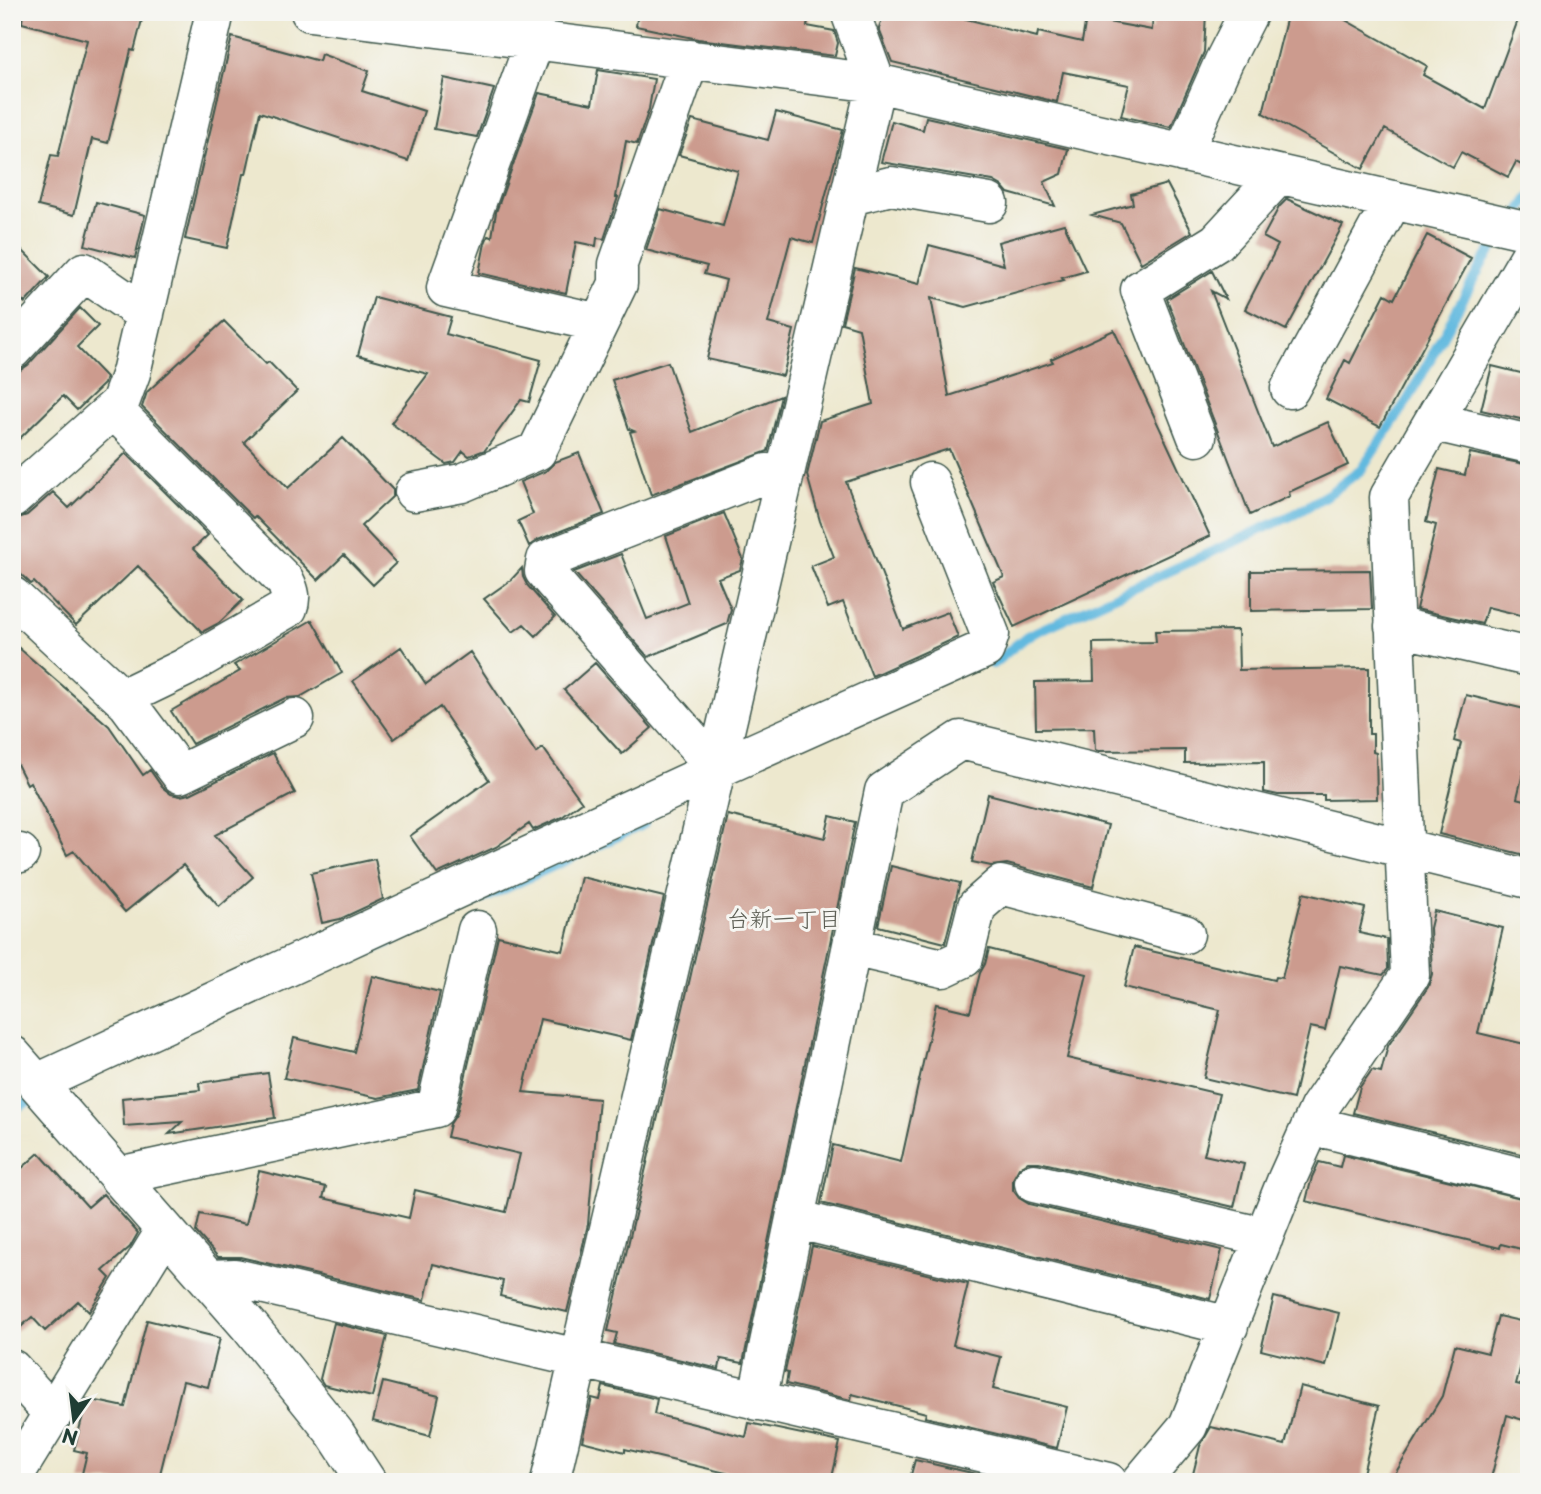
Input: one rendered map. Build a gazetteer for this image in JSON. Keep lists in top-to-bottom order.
{
  "districts": ["台新一丁目"],
  "north": "bottom"
}
